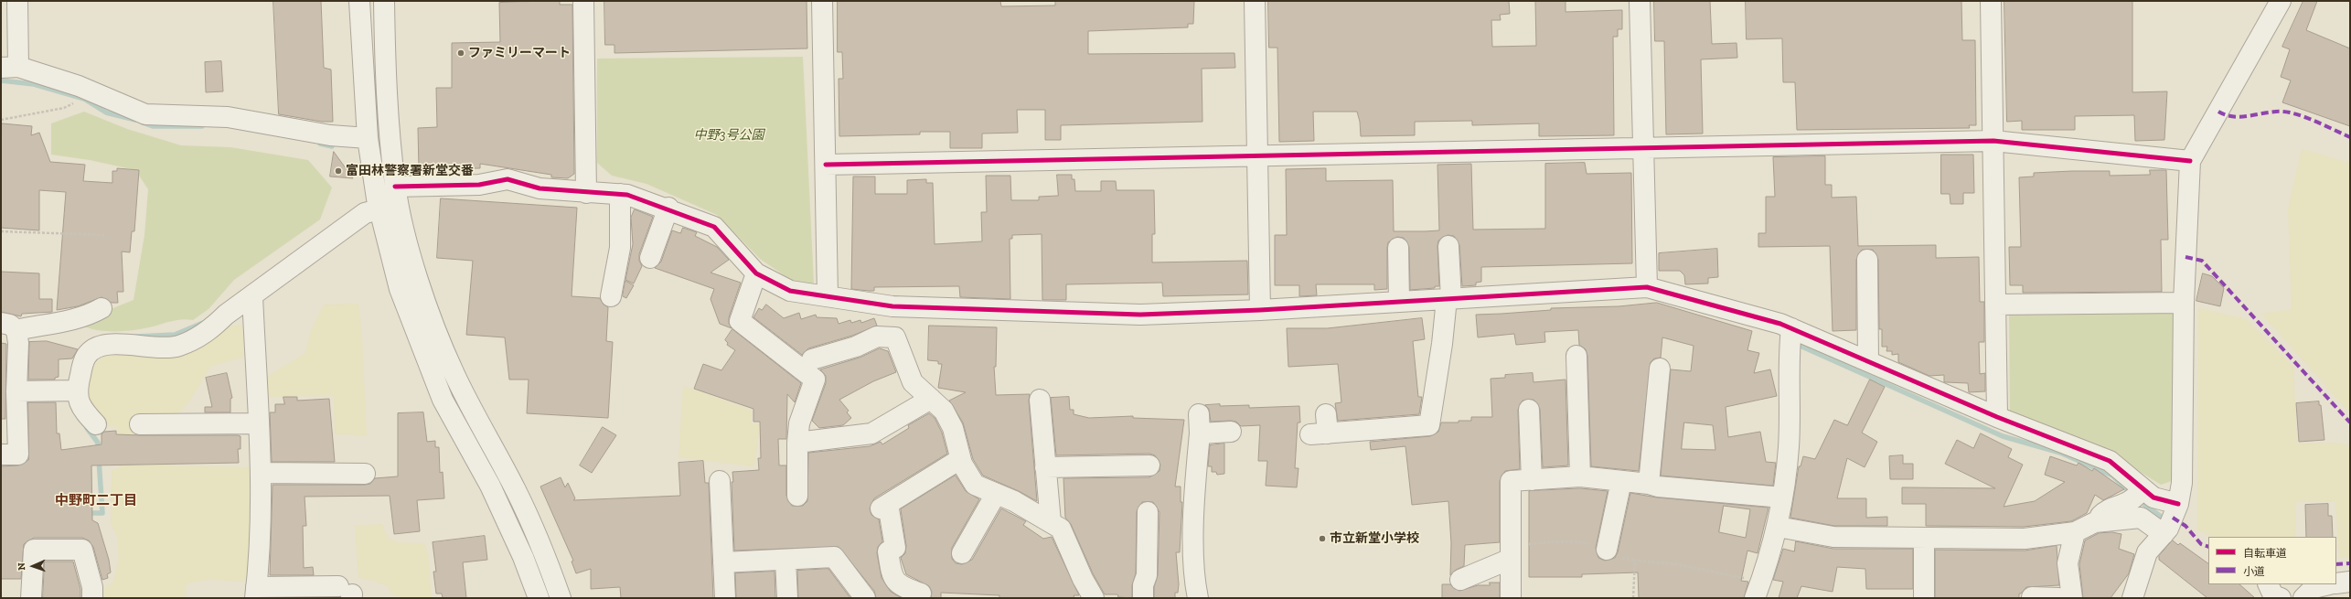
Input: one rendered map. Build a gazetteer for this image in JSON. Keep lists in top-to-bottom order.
{
  "districts": ["中野町二丁目"],
  "parks": ["中野3号公園"],
  "places": ["ファミリーマート", "富田林警察署新堂交番", "市立新堂小学校"],
  "legend": ["自転車道", "小道"],
  "north": "left"
}
